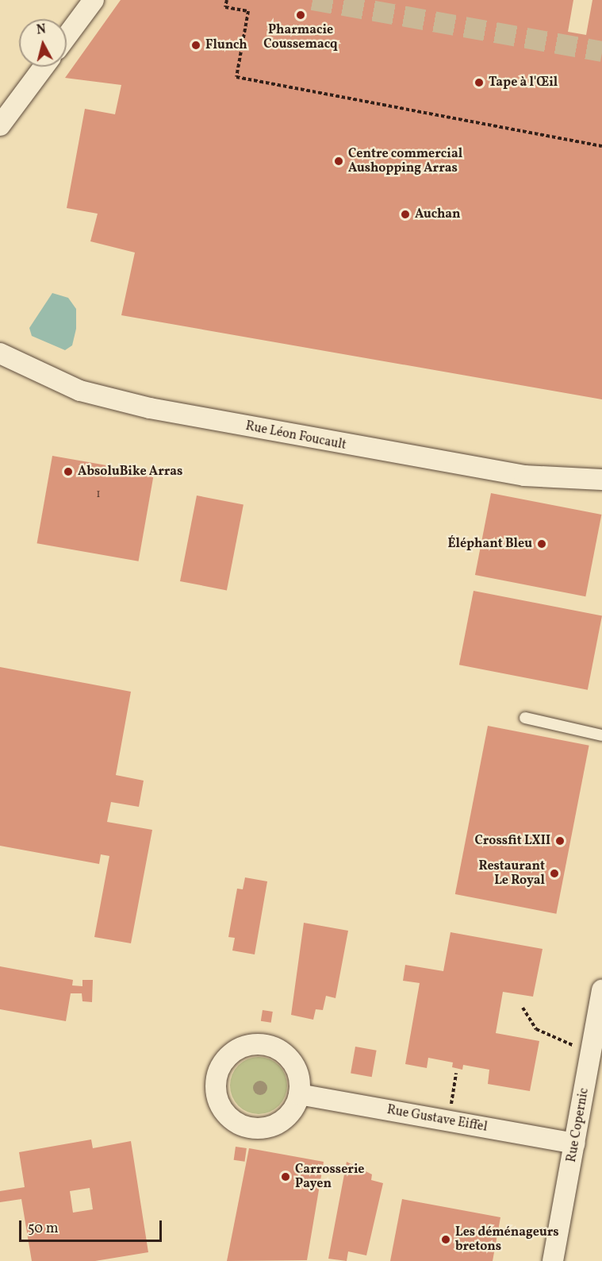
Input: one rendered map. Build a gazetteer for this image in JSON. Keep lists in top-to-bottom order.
{
  "streets": {
    "street": ["Rue Léon Foucault", "Rue Gustave Eiffel", "Rue Copernic"]
  },
  "crossings": [
    ["Rue Gustave Eiffel", "Rue Copernic"]
  ],
  "places": [
    "Pharmacie Coussemacq",
    "Flunch",
    "Tape à l'Œil",
    "Centre commercial Aushopping Arras",
    "Auchan",
    "AbsoluBike Arras",
    "Éléphant Bleu",
    "Crossfit LXII",
    "Restaurant Le Royal",
    "Carrosserie Payen",
    "Les déménageurs bretons"
  ],
  "house_numbers": ["1"],
  "scale_bar": "50 m",
  "north": "top"
}
